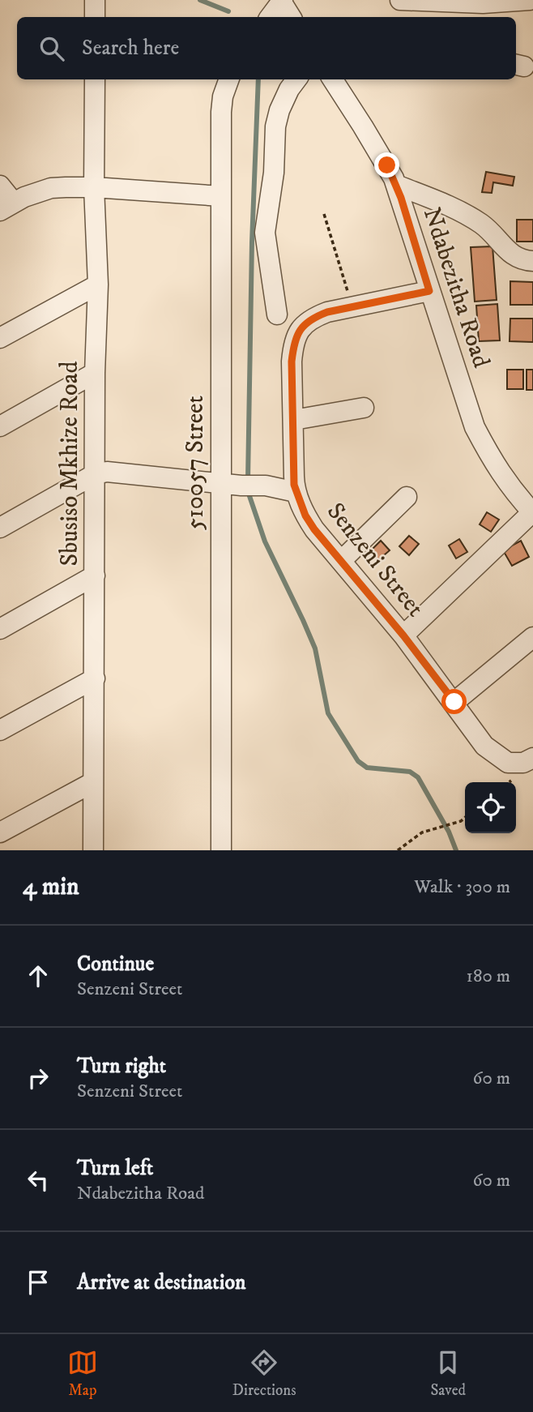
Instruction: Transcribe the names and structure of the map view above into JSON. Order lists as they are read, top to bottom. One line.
{"streets":{"street":["Ndabezitha Road","510057 Street","Sbusiso Mkhize Road","Senzeni Street"]},"crossings":[["Ndabezitha Road","Senzeni Street"]],"page":{"search":"Search here","heading":["4 min","Walk · 300 m"],"list":[["Continue","Senzeni Street","180 m"],["Turn right","Senzeni Street","60 m"],["Turn left","Ndabezitha Road","60 m"],"Arrive at destination"],"nav":["Map","Directions","Saved"]}}
